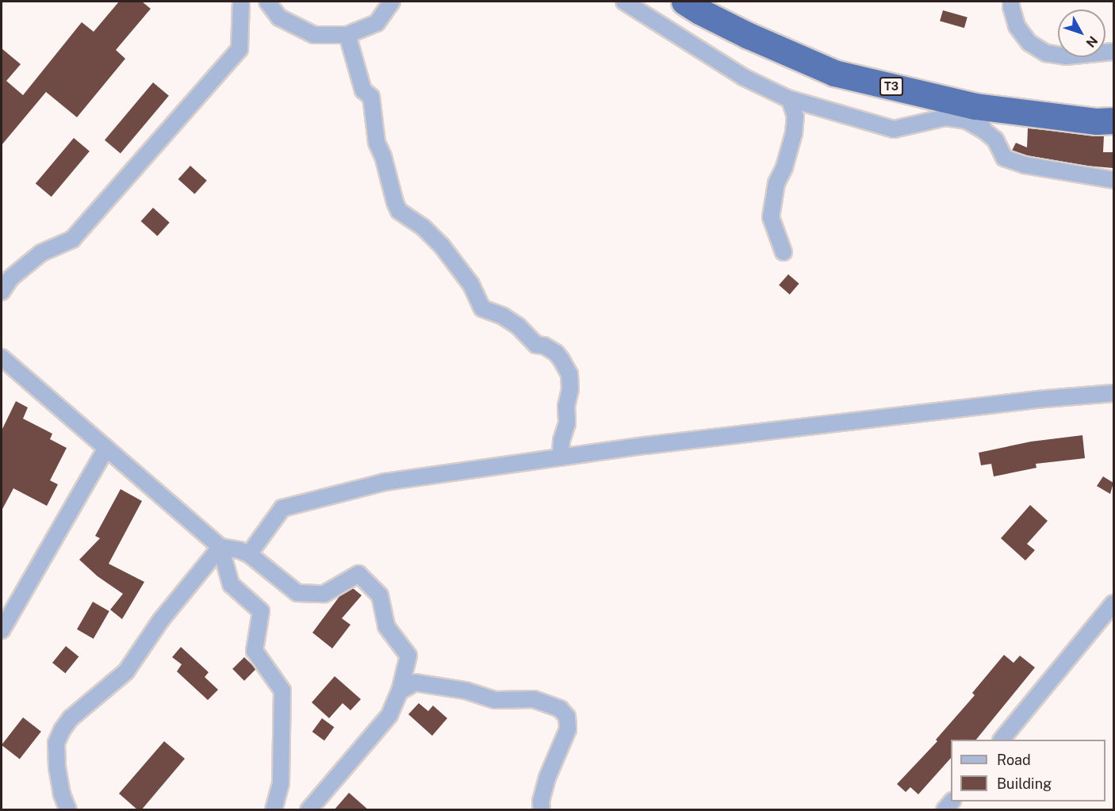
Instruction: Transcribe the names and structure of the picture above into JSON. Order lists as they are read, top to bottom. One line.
{"streets":{"highway":["T3"]},"legend":["Road","Building"],"north":"bottom right"}
